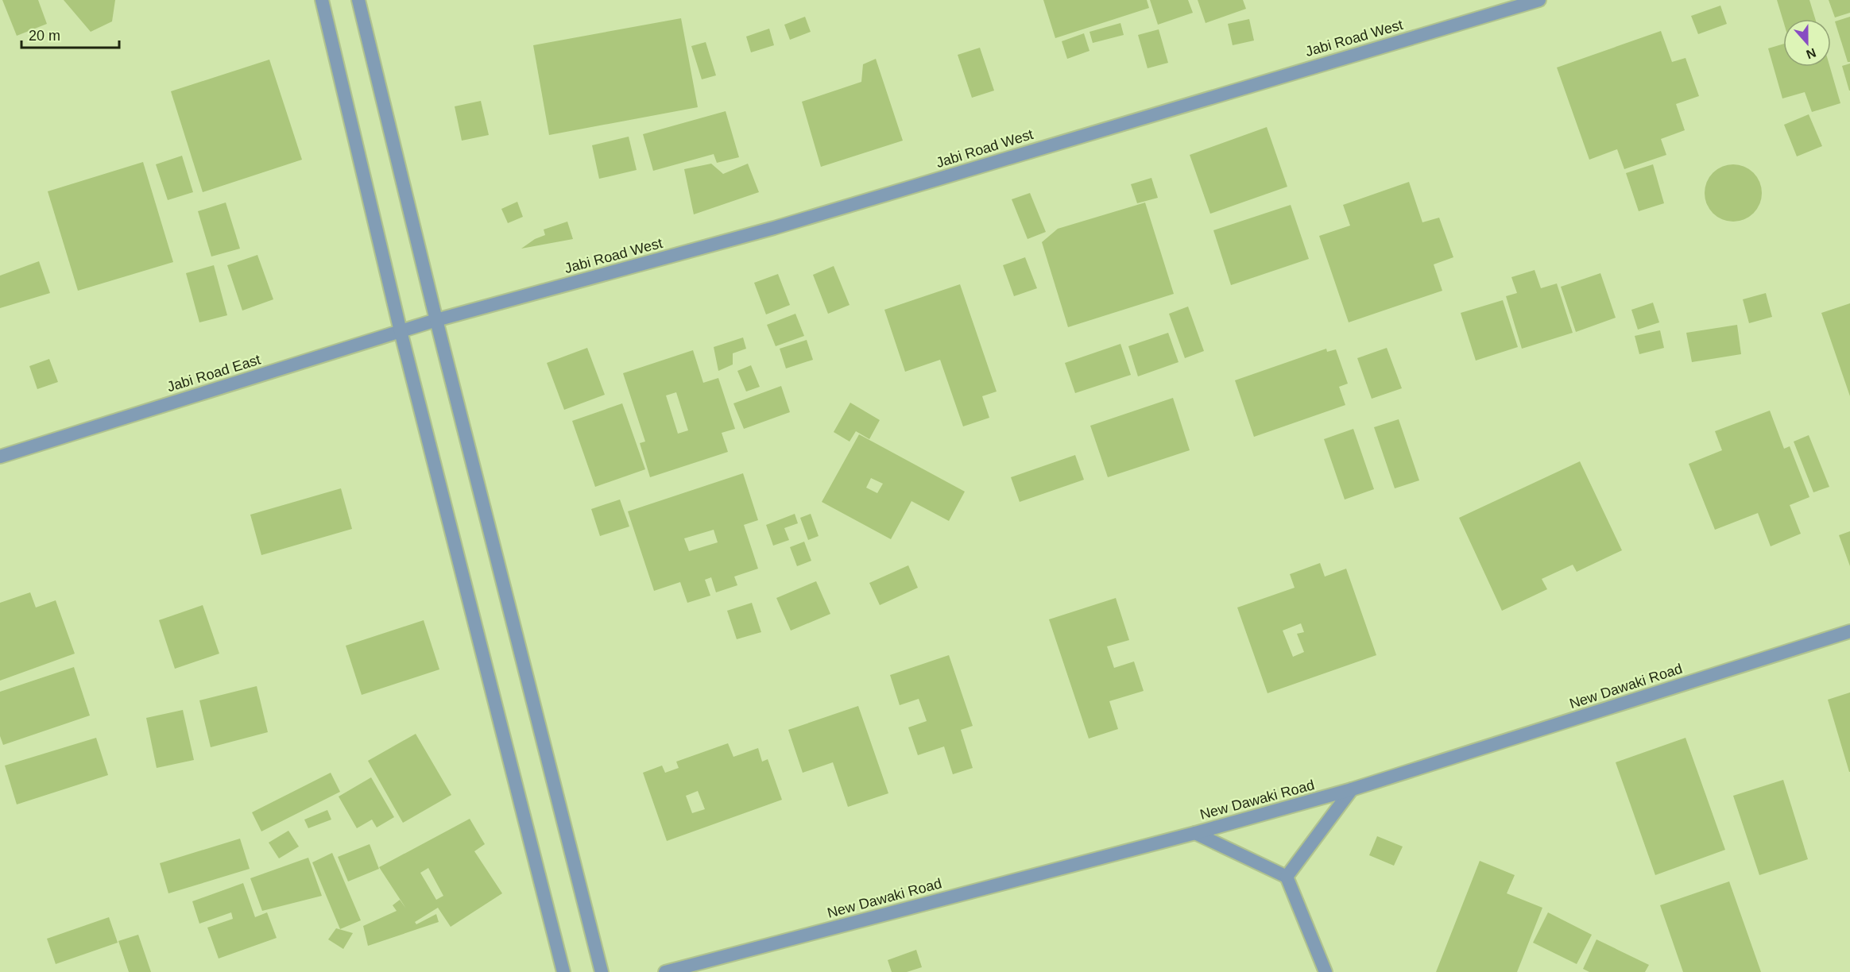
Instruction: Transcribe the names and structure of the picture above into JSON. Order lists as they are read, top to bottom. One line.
{"streets":{"street":["Jabi Road West","Jabi Road East","New Dawaki Road"]},"crossings":[["Jabi Road West","Jabi Road East"]],"scale_bar":"20 m","north":"bottom"}
